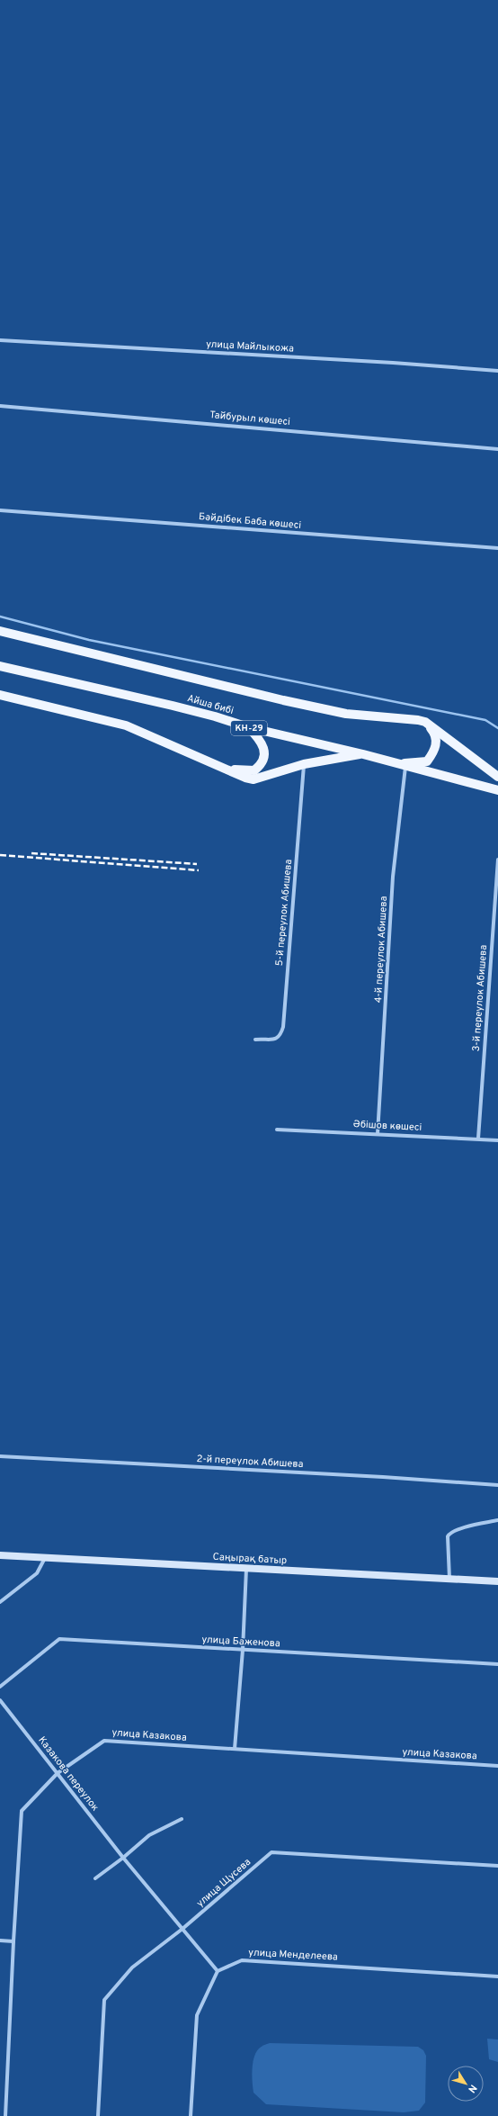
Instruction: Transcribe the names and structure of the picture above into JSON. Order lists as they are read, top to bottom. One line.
{"streets":{"main road":["Айша бибі","КН-29"],"street":["улица Майлыкожа","Тайбурыл көшесі","Бәйдібек Баба көшесі","5-й переулок Абишева","4-й переулок Абишева","3-й переулок Абишева","Әбішов көшесі","2-й переулок Абишева","Саңырақ батыр","улица Баженова","улица Казакова","Казакова переулок","улица Щусева","улица Менделеева"]},"crossings":[["Айша бибі","4-й переулок Абишева"],["4-й переулок Абишева","Әбішов көшесі"],["3-й переулок Абишева","Әбішов көшесі"],["улица Казакова","Казакова переулок"],["Казакова переулок","улица Щусева"],["Казакова переулок","улица Менделеева"]],"north":"bottom right"}
